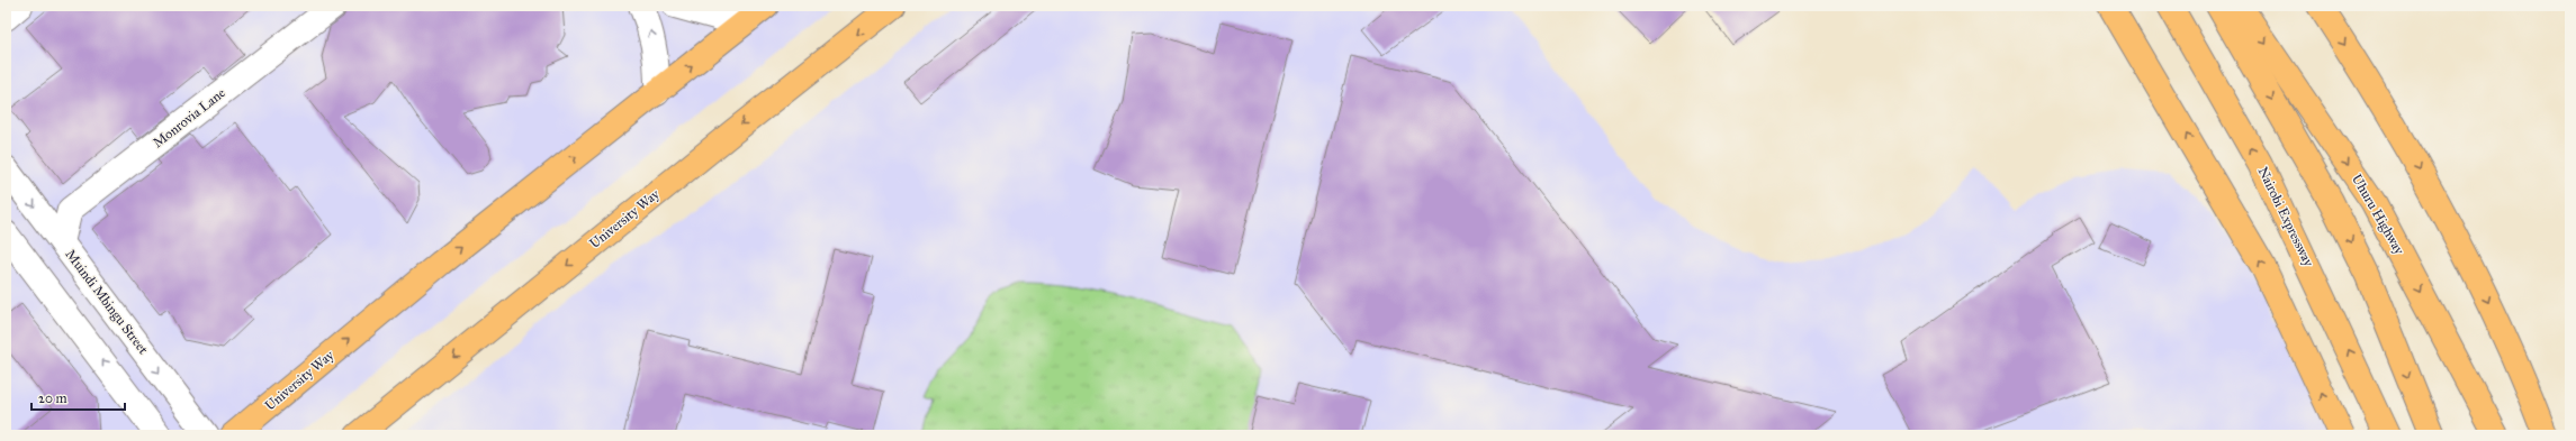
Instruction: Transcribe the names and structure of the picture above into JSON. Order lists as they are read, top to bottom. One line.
{"streets":{"highway":["Uhuru Highway","Nairobi Expressway","University Way"],"street":["Monrovia Lane","Muindi Mbingu Street"]},"crossings":[["Monrovia Lane","Muindi Mbingu Street"]],"scale_bar":"20 m"}
